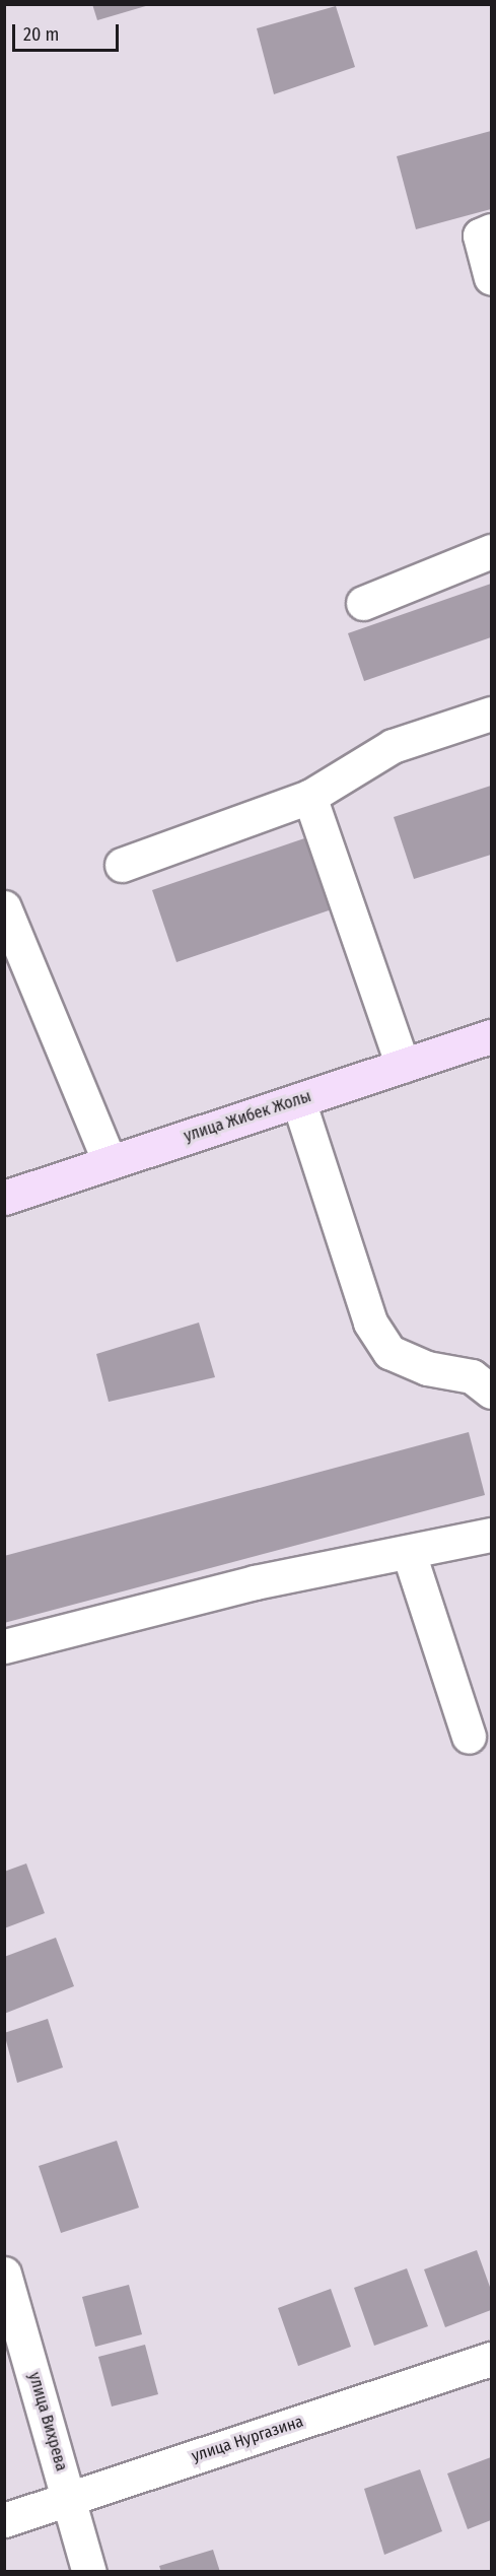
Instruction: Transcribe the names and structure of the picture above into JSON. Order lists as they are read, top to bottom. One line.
{"streets":{"main road":["улица Жибек Жолы"],"street":["улица Вихрева","улица Нургазина"]},"crossings":[["улица Вихрева","улица Нургазина"]],"scale_bar":"20 m"}
